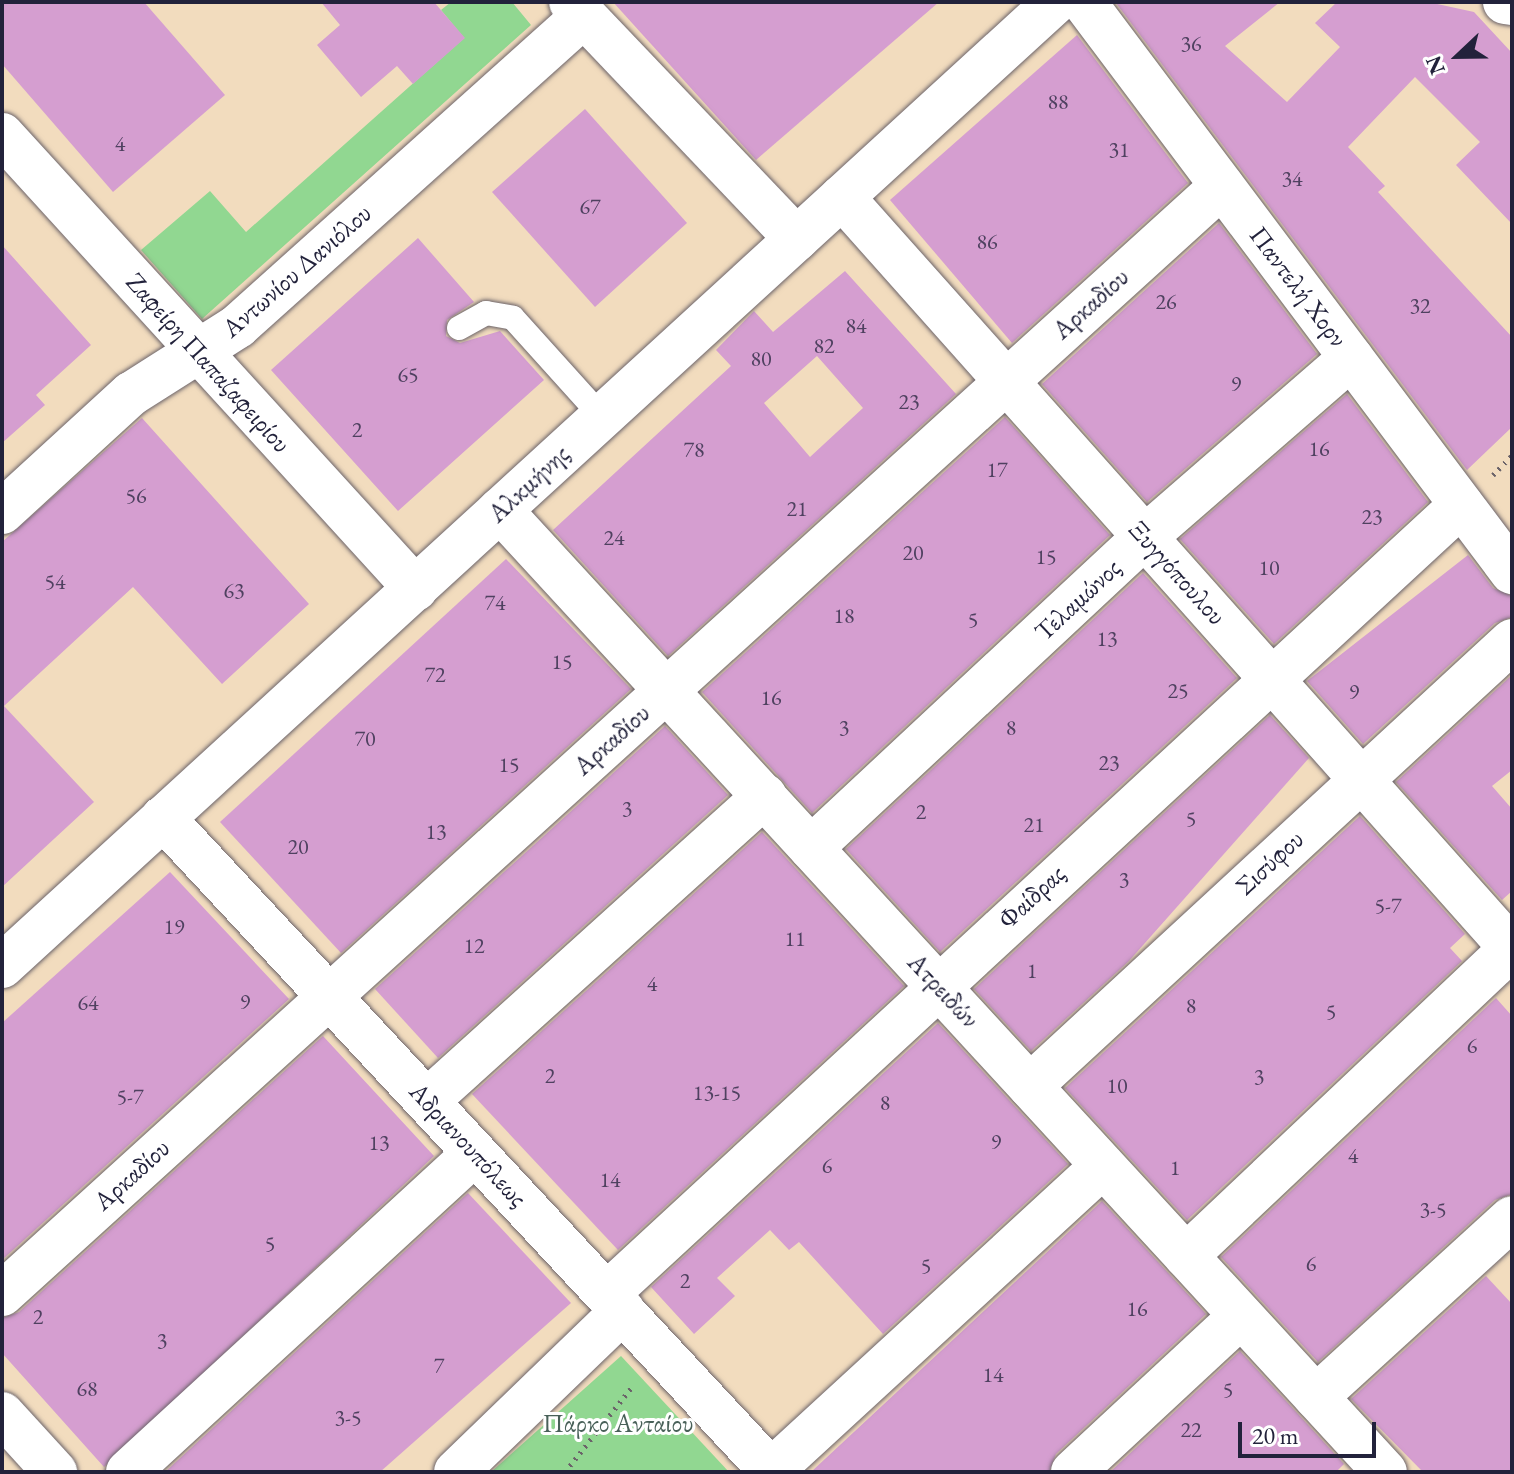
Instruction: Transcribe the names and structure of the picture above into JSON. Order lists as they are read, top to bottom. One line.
{"streets":{"street":["Αντωνίου Δανιόλου","Παντελή Χορν","Αρκαδίου","Ζαφείρη Παπαζαφειρίου","Αλκμήνης","Ξυγγόπουλου","Τελαμώνος","Σισύφου","Φαίδρας","Ατρειδών","Αδριανουπόλεως"]},"crossings":[["Αντωνίου Δανιόλου","Ζαφείρη Παπαζαφειρίου"],["Παντελή Χορν","Αρκαδίου"],["Παντελή Χορν","Τελαμώνος"],["Παντελή Χορν","Φαίδρας"],["Αρκαδίου","Ξυγγόπουλου"],["Αρκαδίου","Ατρειδών"],["Αρκαδίου","Αδριανουπόλεως"],["Ζαφείρη Παπαζαφειρίου","Αλκμήνης"],["Αλκμήνης","Ξυγγόπουλου"],["Αλκμήνης","Ατρειδών"],["Αλκμήνης","Αδριανουπόλεως"],["Ξυγγόπουλου","Τελαμώνος"],["Ξυγγόπουλου","Σισύφου"],["Ξυγγόπουλου","Φαίδρας"],["Τελαμώνος","Ατρειδών"],["Σισύφου","Ατρειδών"],["Φαίδρας","Ατρειδών"],["Φαίδρας","Αδριανουπόλεως"]],"parks":["Πάρκο Ανταίου"],"house_numbers":["36","88","4","31","34","67","86","26","32","84","82","80","65","9","23","2","16","78","17","56","21","23","24","20","15","10","54","63","74","18","5","13","15","72","25","9","16","3","8","70","23","15","3","2","5","21","13","20","3","5-7","19","11","12","1","4","9","64","8","5","6","2","3","10","13-15","5-7","8","9","13","4","6","1","14","3-5","5","6","5","2","16","2","3","7","14","68","5","3-5","22"],"scale_bar":"20 m","north":"left"}
